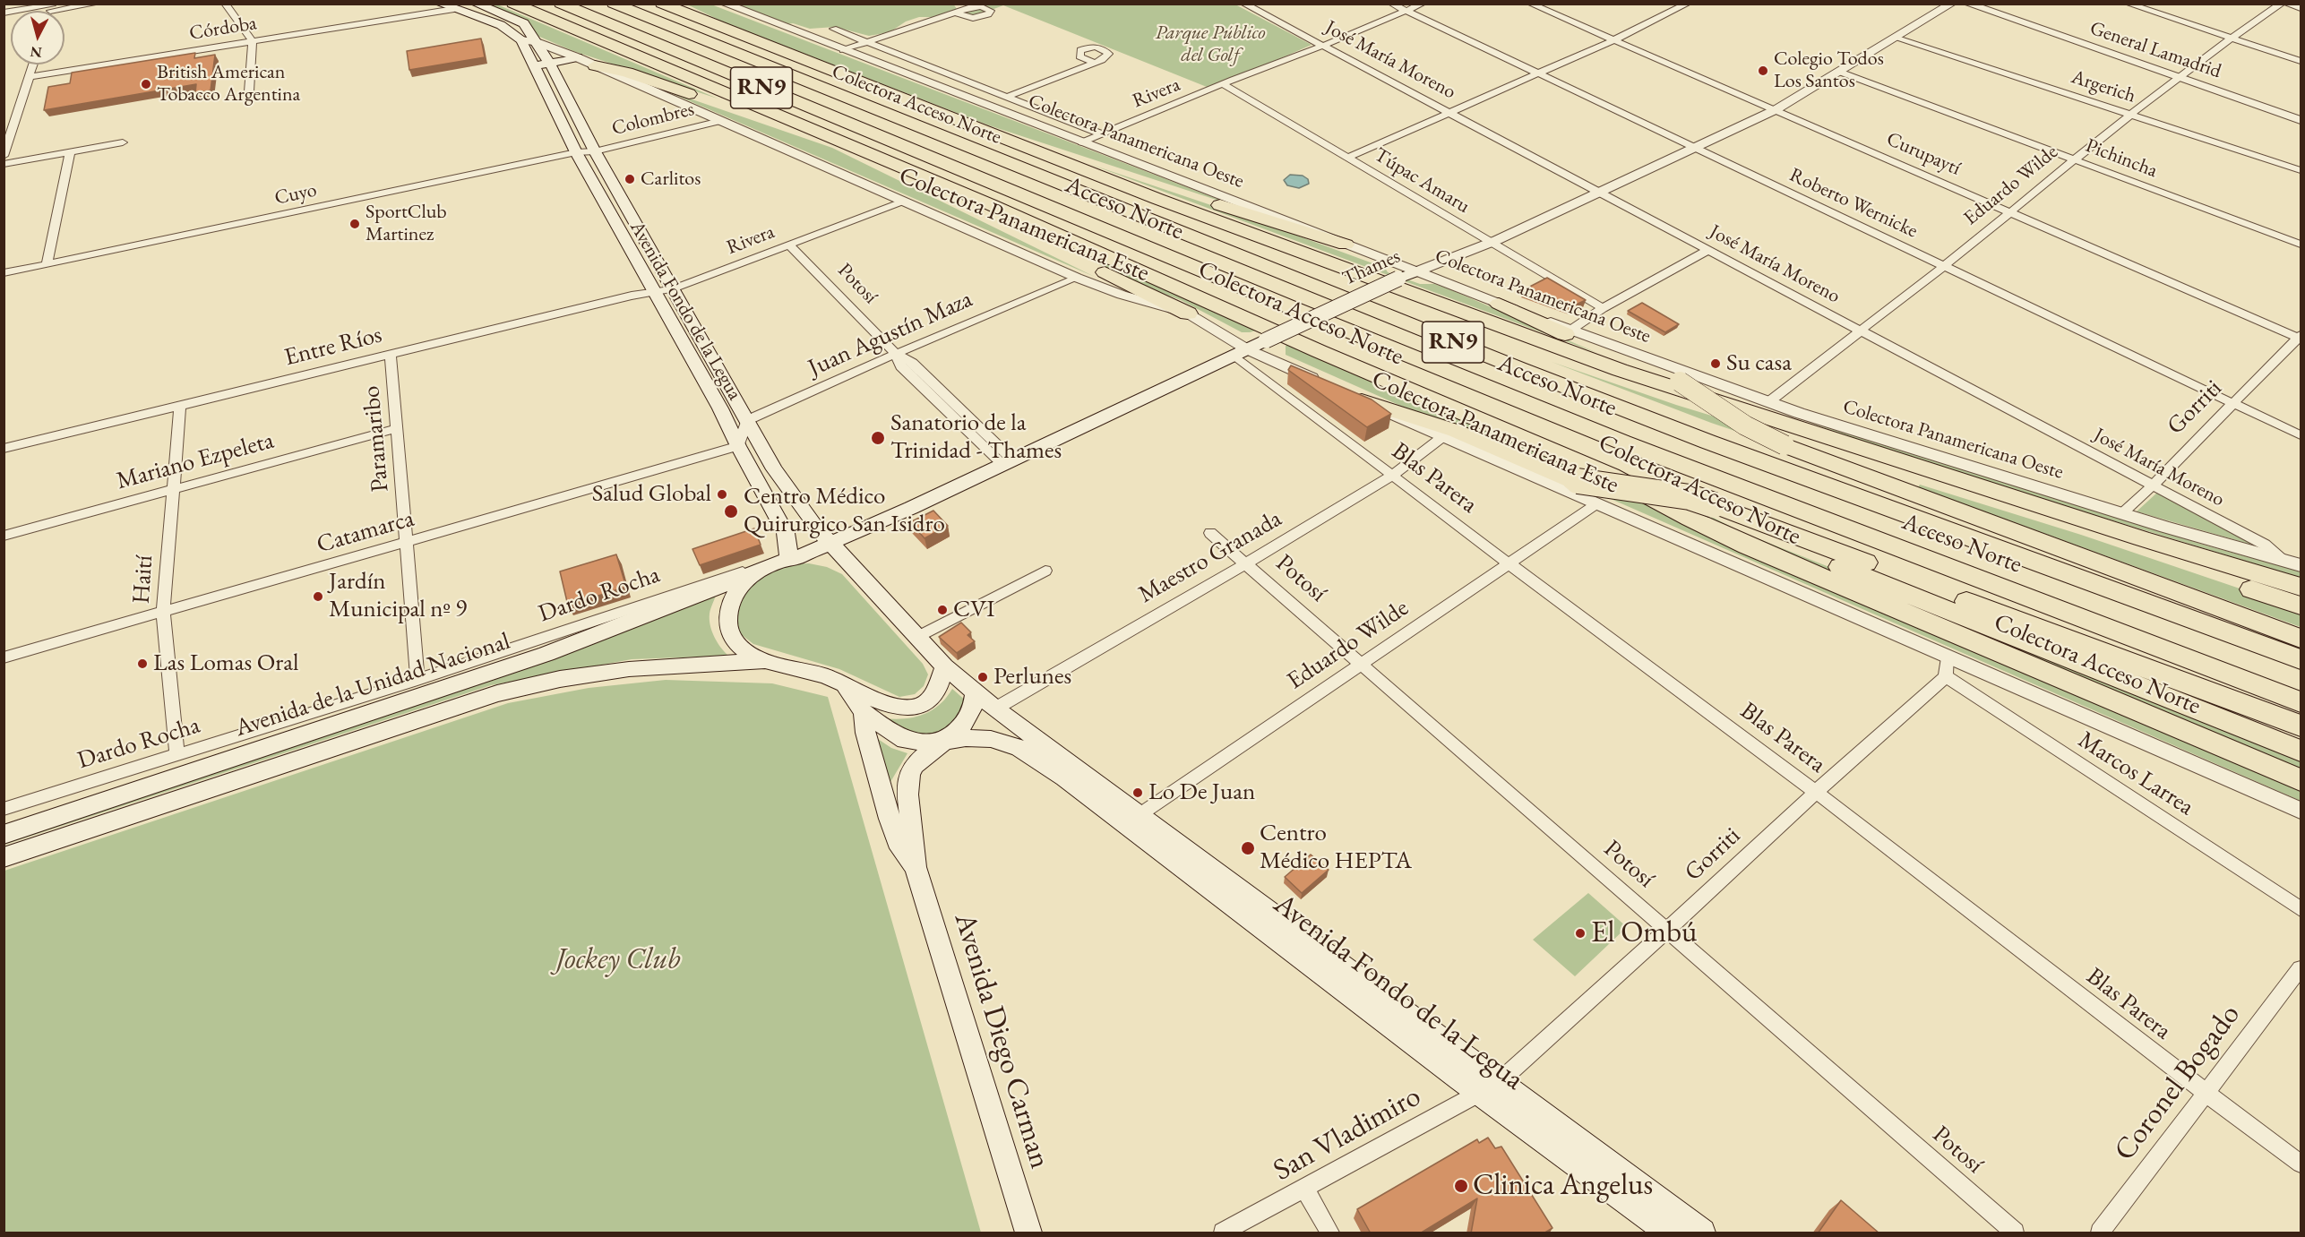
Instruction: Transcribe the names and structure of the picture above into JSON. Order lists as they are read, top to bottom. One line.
{"streets":{"highway":["RN9","Colectora Acceso Norte","Acceso Norte"],"main road":["Thames","Avenida Fondo de la Legua","Avenida de la Unidad Nacional","Avenida Diego Carman"],"street":["Córdoba","General Lamadrid","José María Moreno","Argerich","Rivera","Colombres","Colectora Panamericana Oeste","Curupaytí","Pichincha","Túpac Amaru","Eduardo Wilde","Cuyo","Roberto Wernicke","Colectora Panamericana Este","Potosí","Juan Agustín Maza","Entre Ríos","Gorriti","Paramaribo","Mariano Ezpeleta","Blas Parera","Catamarca","Maestro Granada","Haití","Dardo Rocha","Marcos Larrea","Coronel Bogado","San Vladimiro"]},"crossings":[["General Lamadrid","Eduardo Wilde"],["José María Moreno","Rivera"],["José María Moreno","Colectora Panamericana Oeste"],["José María Moreno","Eduardo Wilde"],["José María Moreno","Thames"],["José María Moreno","Gorriti"],["Argerich","Eduardo Wilde"],["Argerich","Thames"],["Rivera","Colectora Panamericana Oeste"],["Rivera","Túpac Amaru"],["Rivera","Roberto Wernicke"],["Rivera","Colectora Panamericana Este"],["Rivera","Potosí"],["Rivera","Avenida Fondo de la Legua"],["Rivera","Entre Ríos"],["Colombres","Cuyo"],["Colombres","Colectora Panamericana Este"],["Colombres","Avenida Fondo de la Legua"],["Colectora Panamericana Oeste","Eduardo Wilde"],["Colectora Panamericana Oeste","Thames"],["Colectora Panamericana Oeste","Gorriti"],["Curupaytí","Eduardo Wilde"],["Curupaytí","Thames"],["Curupaytí","Gorriti"],["Pichincha","Eduardo Wilde"],["Pichincha","Thames"],["Túpac Amaru","Thames"],["Eduardo Wilde","Roberto Wernicke"],["Eduardo Wilde","Colectora Panamericana Este"],["Eduardo Wilde","Potosí"],["Eduardo Wilde","Avenida Fondo de la Legua"],["Eduardo Wilde","Blas Parera"],["Cuyo","Avenida Fondo de la Legua"],["Roberto Wernicke","Thames"],["Roberto Wernicke","Gorriti"],["Colectora Panamericana Este","Thames"],["Colectora Panamericana Este","Avenida Fondo de la Legua"],["Colectora Panamericana Este","Juan Agustín Maza"],["Colectora Panamericana Este","Blas Parera"],["Colectora Panamericana Este","Maestro Granada"],["Thames","Potosí"],["Thames","Avenida Fondo de la Legua"],["Thames","Blas Parera"],["Thames","Dardo Rocha"],["Thames","Avenida de la Unidad Nacional"],["Potosí","Juan Agustín Maza"],["Potosí","Gorriti"],["Potosí","Maestro Granada"],["Avenida Fondo de la Legua","Juan Agustín Maza"],["Avenida Fondo de la Legua","Entre Ríos"],["Avenida Fondo de la Legua","Gorriti"],["Avenida Fondo de la Legua","Catamarca"],["Avenida Fondo de la Legua","Maestro Granada"],["Avenida Fondo de la Legua","Dardo Rocha"],["Avenida Fondo de la Legua","Avenida de la Unidad Nacional"],["Avenida Fondo de la Legua","Avenida Diego Carman"],["Avenida Fondo de la Legua","San Vladimiro"],["Entre Ríos","Paramaribo"],["Entre Ríos","Haití"],["Gorriti","Blas Parera"],["Gorriti","Marcos Larrea"],["Gorriti","San Vladimiro"],["Paramaribo","Mariano Ezpeleta"],["Paramaribo","Catamarca"],["Paramaribo","Dardo Rocha"],["Mariano Ezpeleta","Haití"],["Blas Parera","Maestro Granada"],["Blas Parera","Coronel Bogado"],["Catamarca","Haití"],["Haití","Dardo Rocha"],["Dardo Rocha","Avenida de la Unidad Nacional"]],"parks":["Parque Público del Golf","Jockey Club"],"places":["Colegio Todos Los Santos","British American Tobacco Argentina","Carlitos","SportClub Martinez","Su casa","Sanatorio de la Trinidad - Thames","Salud Global","Centro Médico Quirurgico San Isidro","Jardín Municipal nº 9","CVI","Las Lomas Oral","Perlunes","Lo De Juan","Centro Médico HEPTA","El Ombú","Clinica Angelus"],"north":"bottom"}
